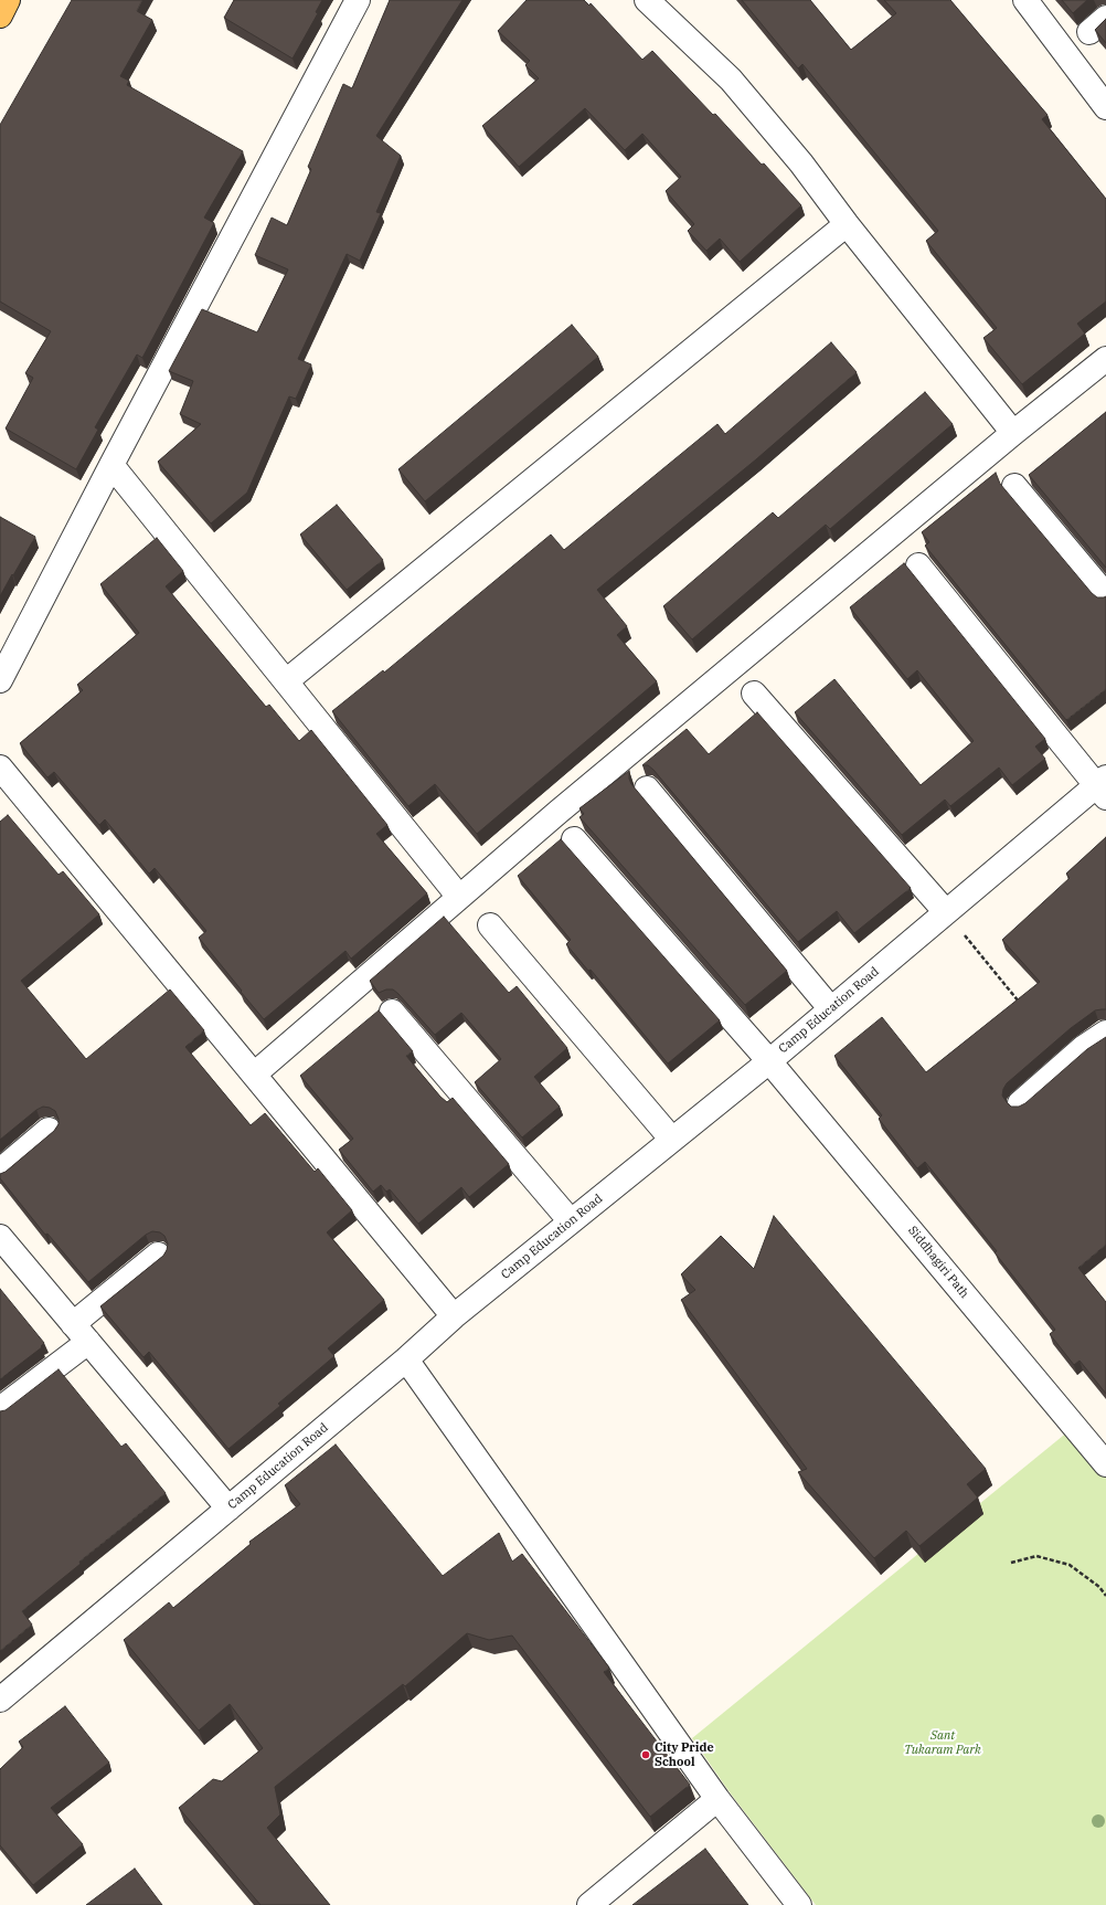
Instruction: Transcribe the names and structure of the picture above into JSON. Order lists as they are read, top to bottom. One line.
{"streets":{"street":["Camp Education Road","Siddhagiri Path"]},"crossings":[["Camp Education Road","Siddhagiri Path"]],"parks":["Sant Tukaram Park"],"places":["City Pride School"]}
